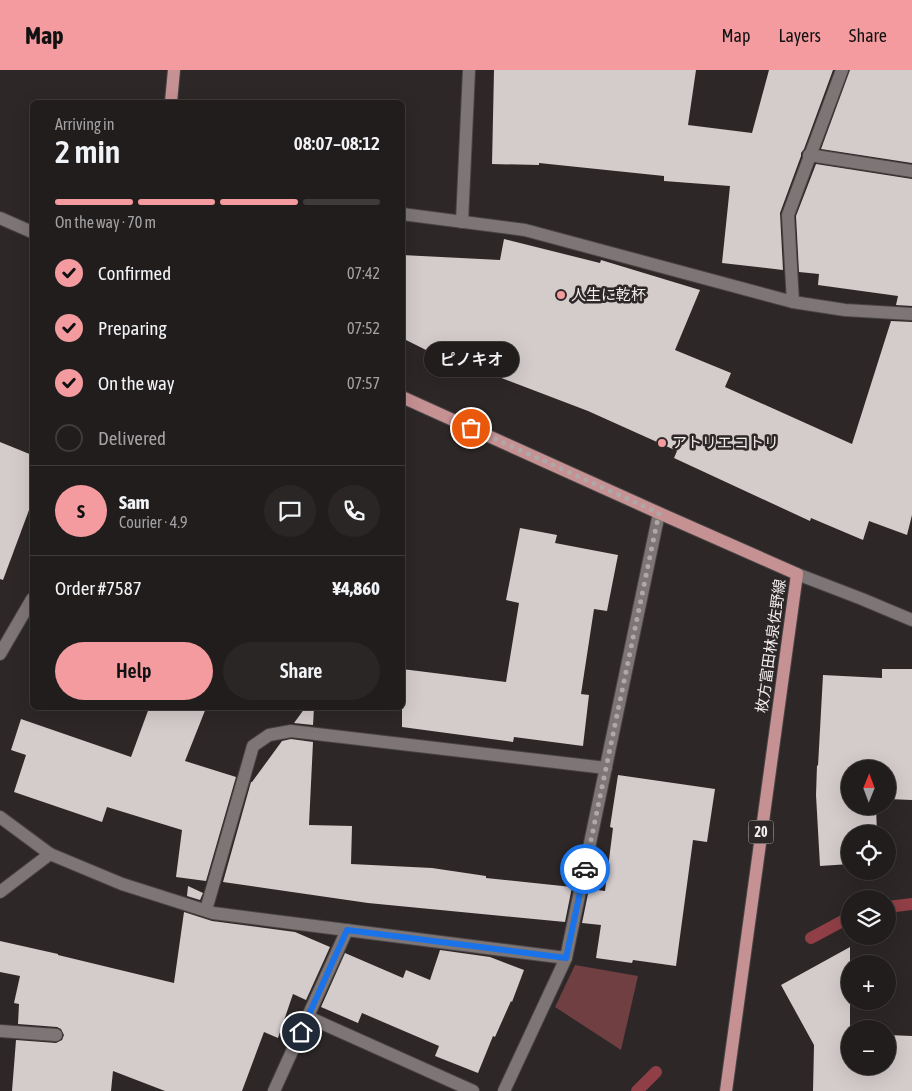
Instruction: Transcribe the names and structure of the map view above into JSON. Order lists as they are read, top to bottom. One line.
{"streets":{"main road":["枚方富田林泉佐野線","20"]},"places":["人生に乾杯","ピノキオ","アトリエ コトリ"],"north":"top","page":{"header":"Map","nav":["Map","Layers","Share"],"heading":["2 min","Arriving in","08:07–08:12"],"panel":["Sam","Courier · 4.9","Order #7587","¥4,860"],"bar":"On the way · 70 m","list":[["Confirmed","07:42"],["Preparing","07:52"],["On the way","07:57"],"Delivered"],"bubble":"ピノキオ","round":"S","buttons":["Help","Share"],"map_buttons":["+","−"]}}
